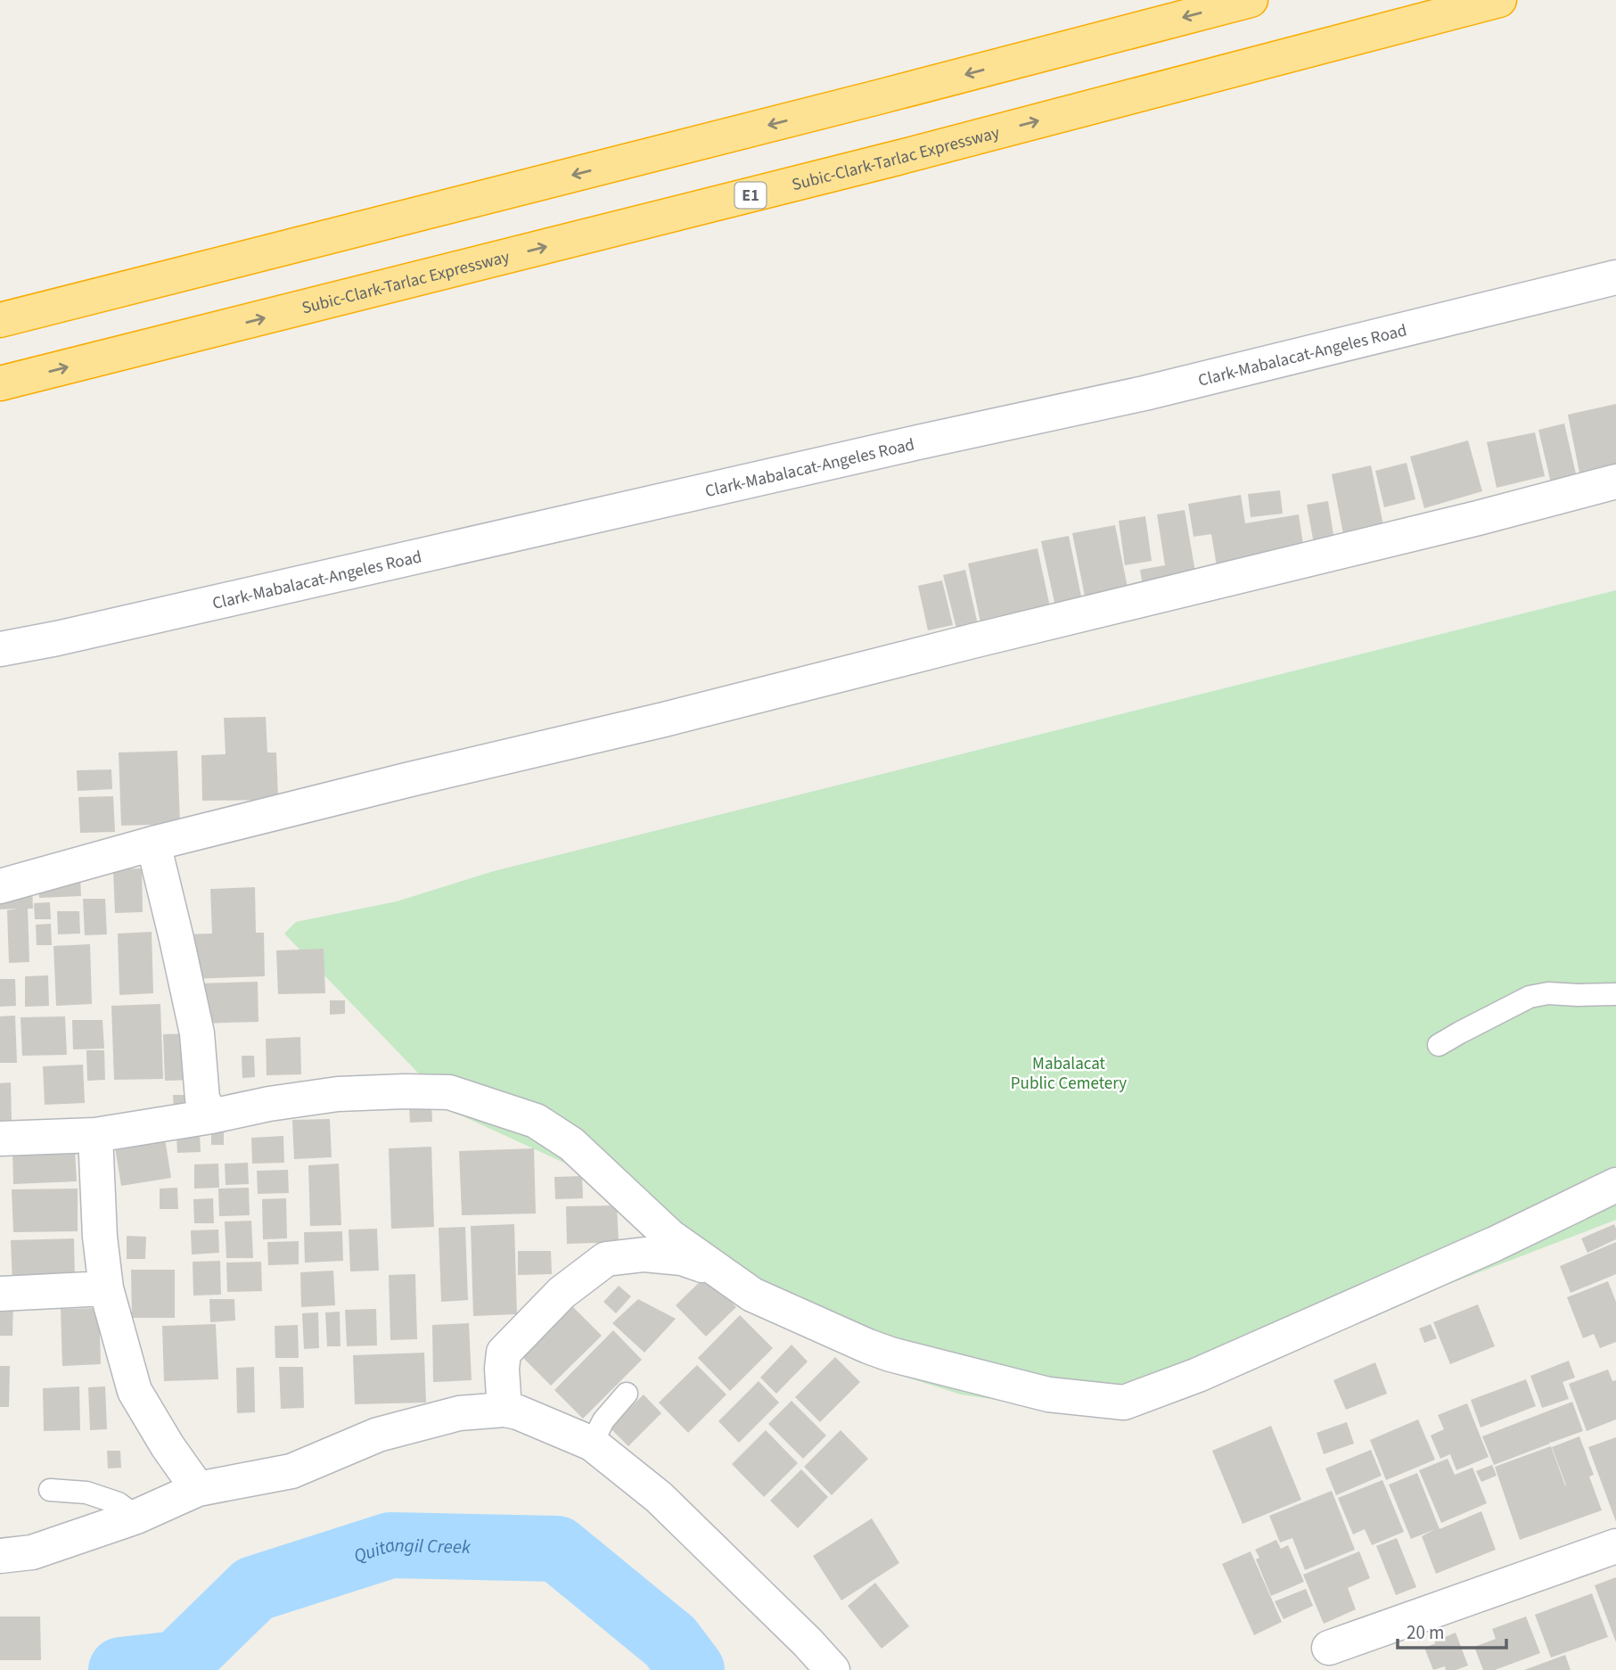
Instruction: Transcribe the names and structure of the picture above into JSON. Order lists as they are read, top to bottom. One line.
{"streets":{"highway":["Subic-Clark-Tarlac Expressway","E1"],"street":["Clark-Mabalacat-Angeles Road"]},"water":["Quitangil Creek"],"parks":["Mabalacat Public Cemetery"],"scale_bar":"20 m"}
